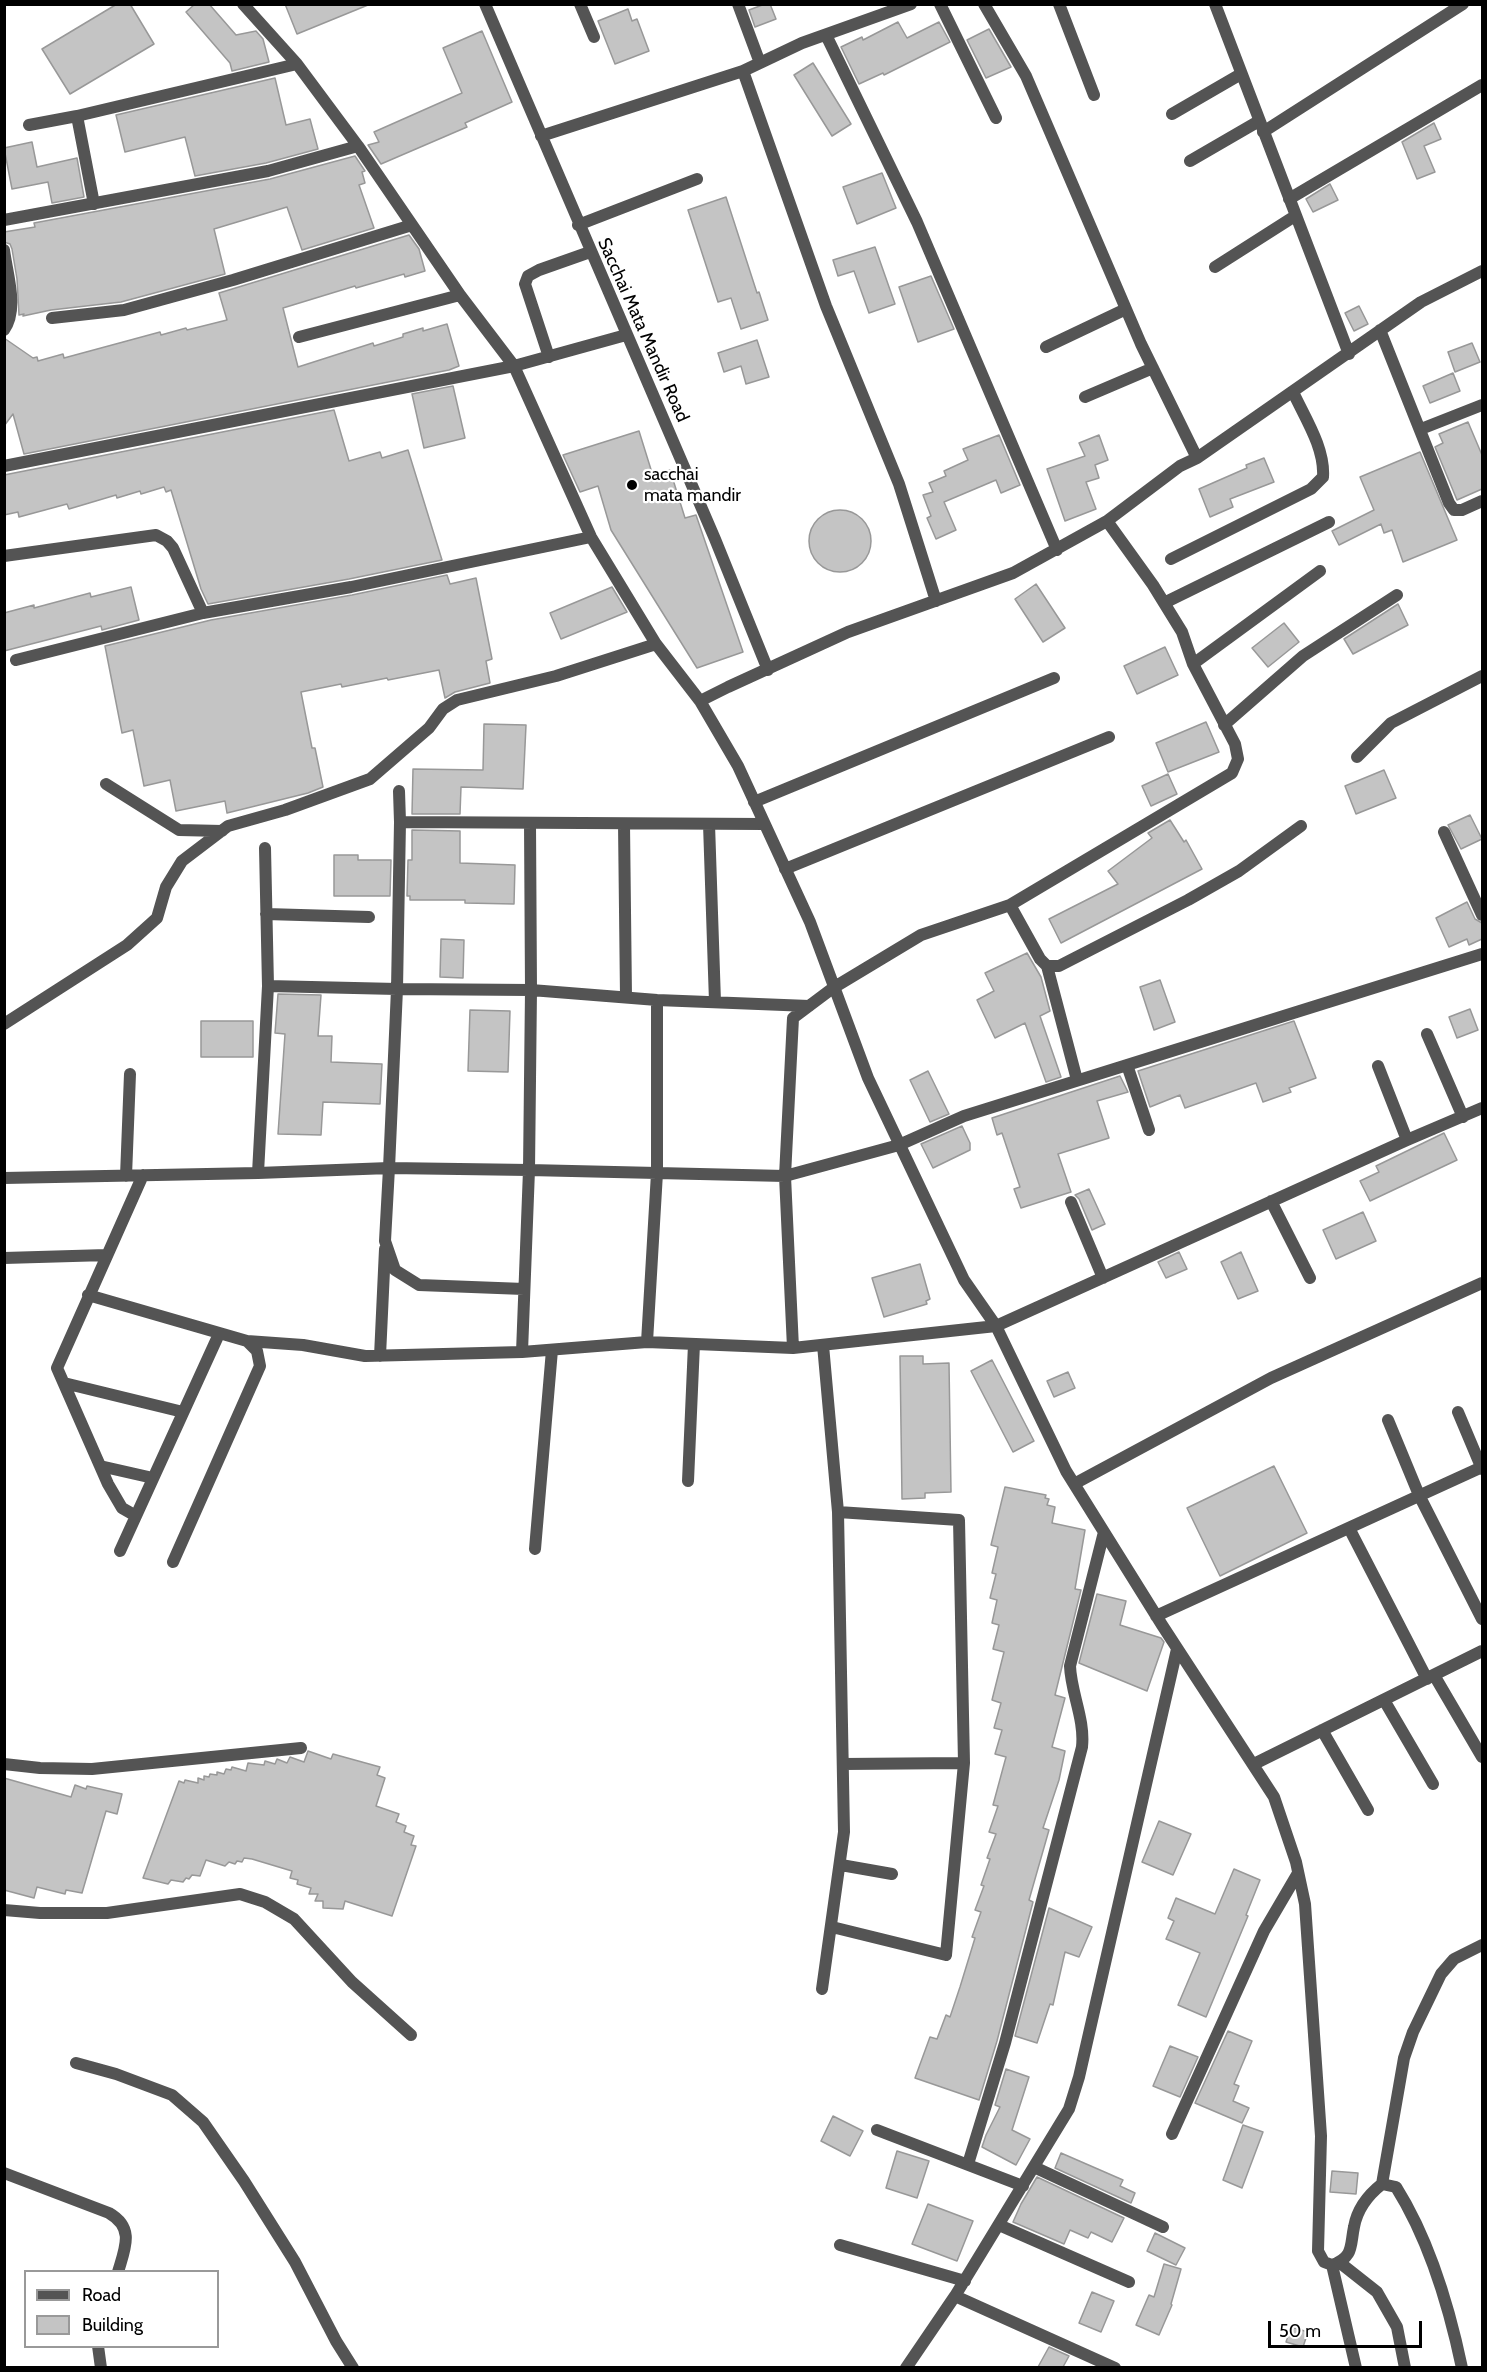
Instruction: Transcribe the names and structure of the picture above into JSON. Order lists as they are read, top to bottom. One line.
{"streets":{"street":["Sacchai Mata Mandir Road"]},"places":["sacchai mata mandir"],"legend":["Road","Building"],"scale_bar":"50 m"}
